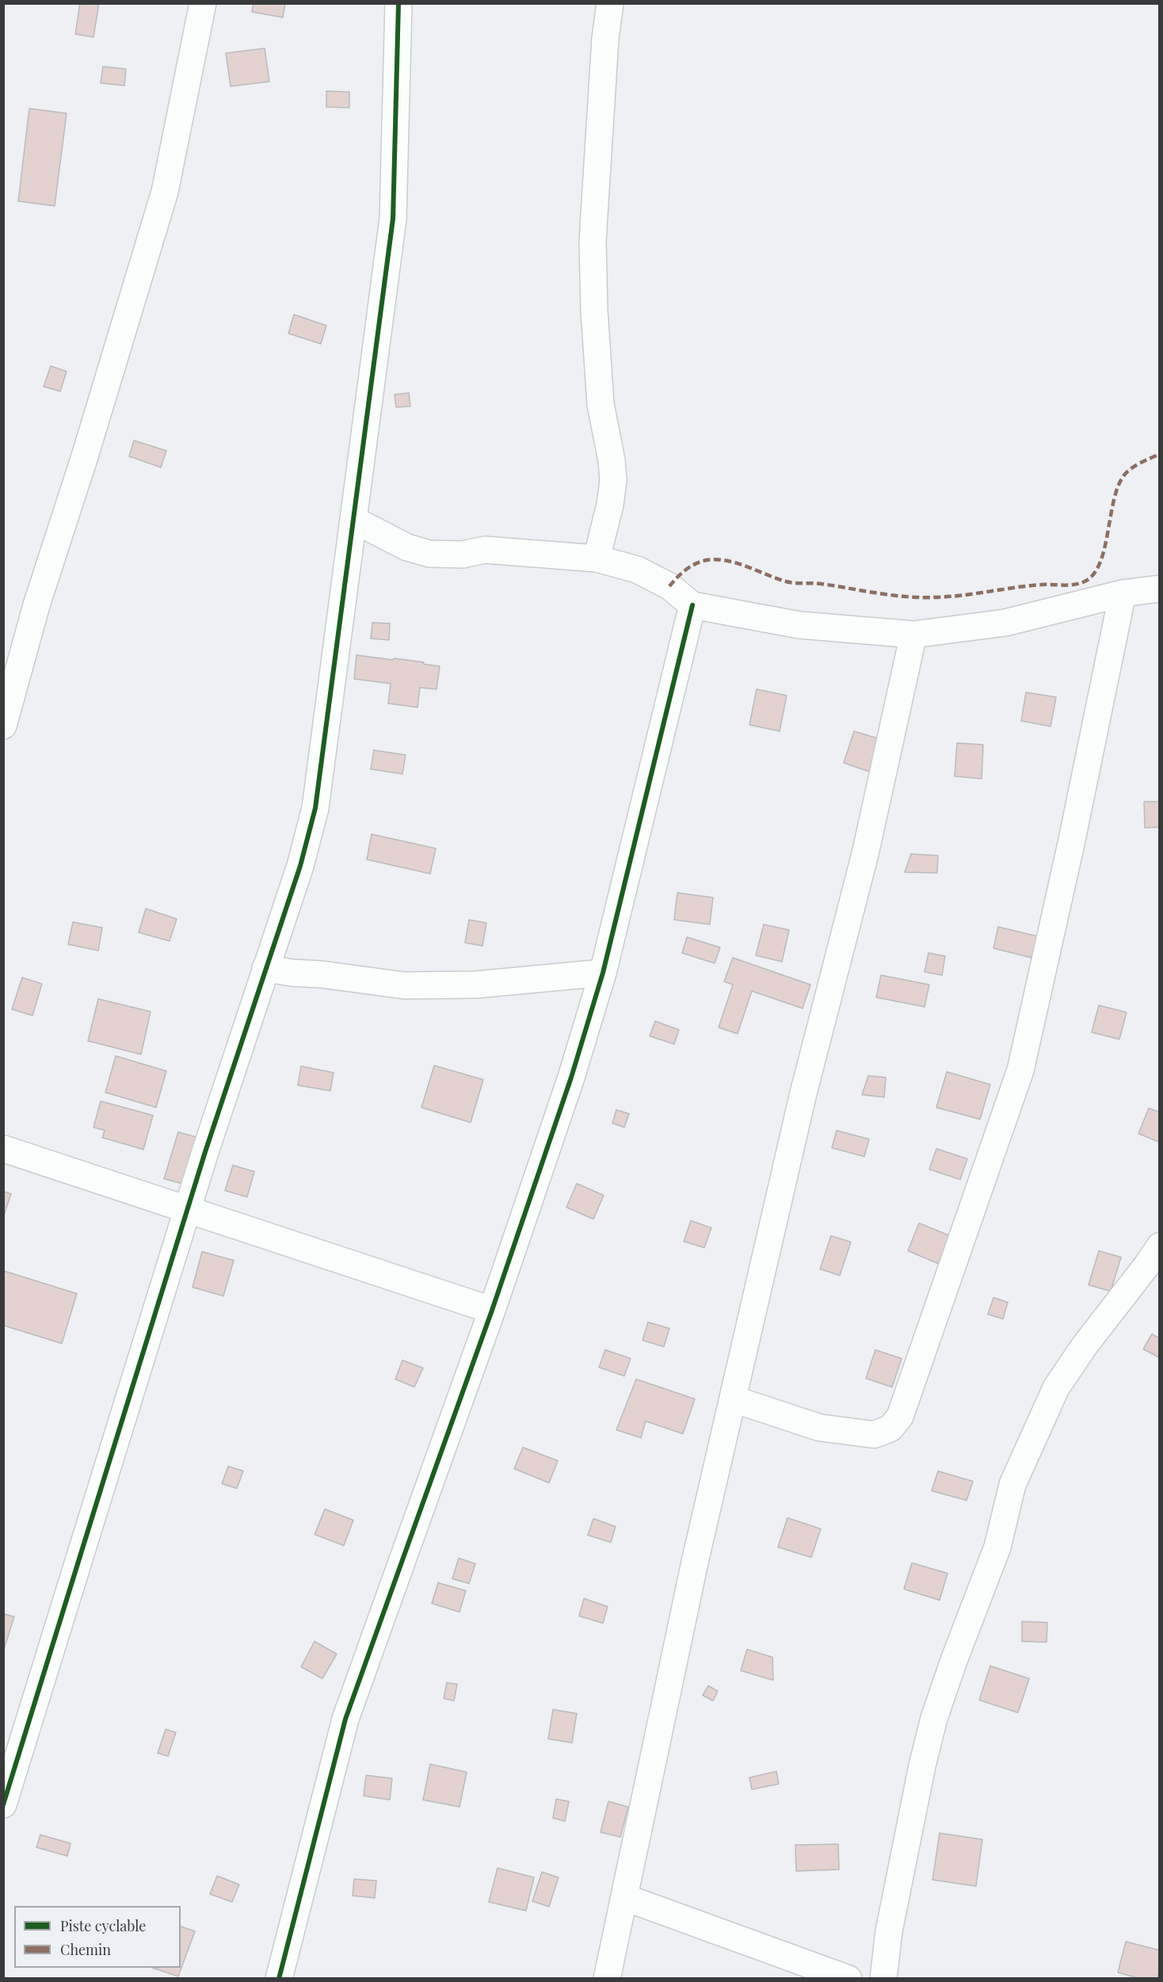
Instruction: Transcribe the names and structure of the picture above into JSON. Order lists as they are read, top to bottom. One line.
{"legend":["Piste cyclable","Chemin"]}
